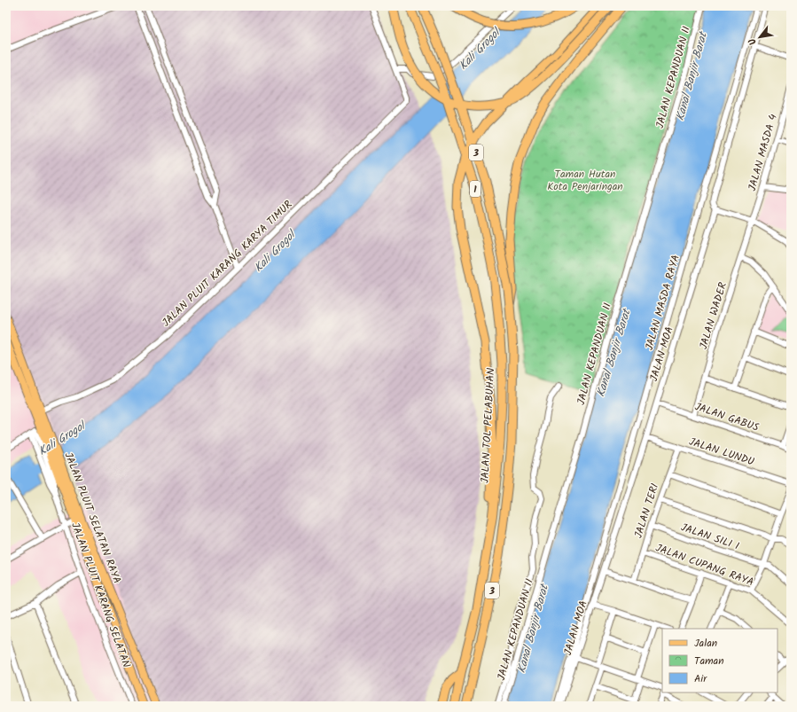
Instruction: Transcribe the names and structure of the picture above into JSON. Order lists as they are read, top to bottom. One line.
{"streets":{"highway":["3","1","JALAN TOL PELABUHAN"],"main road":["JALAN PLUIT SELATAN RAYA"],"street":["JALAN KEPANDUAN II","JALAN MASDA 4","JALAN PLUIT KARANG KARYA TIMUR","JALAN MASDA RAYA","JALAN WADER","JALAN MOA","JALAN GABUS","JALAN LUNDU","JALAN TERI","JALAN SILI I","JALAN CUPANG RAYA","JALAN PLUIT KARANG SELATAN"]},"crossings":[["3","JALAN TOL PELABUHAN"],["JALAN MASDA 4","JALAN WADER"],["JALAN PLUIT KARANG KARYA TIMUR","JALAN PLUIT SELATAN RAYA"],["JALAN WADER","JALAN GABUS"],["JALAN MOA","JALAN GABUS"],["JALAN MOA","JALAN LUNDU"],["JALAN LUNDU","JALAN TERI"],["JALAN TERI","JALAN SILI I"],["JALAN TERI","JALAN CUPANG RAYA"],["JALAN PLUIT SELATAN RAYA","JALAN PLUIT KARANG SELATAN"]],"water":["Kali Grogol","Kanal Banjir Barat"],"parks":["Taman Hutan Kota Penjaringan"],"legend":["Jalan","Taman","Air"],"north":"bottom left"}
